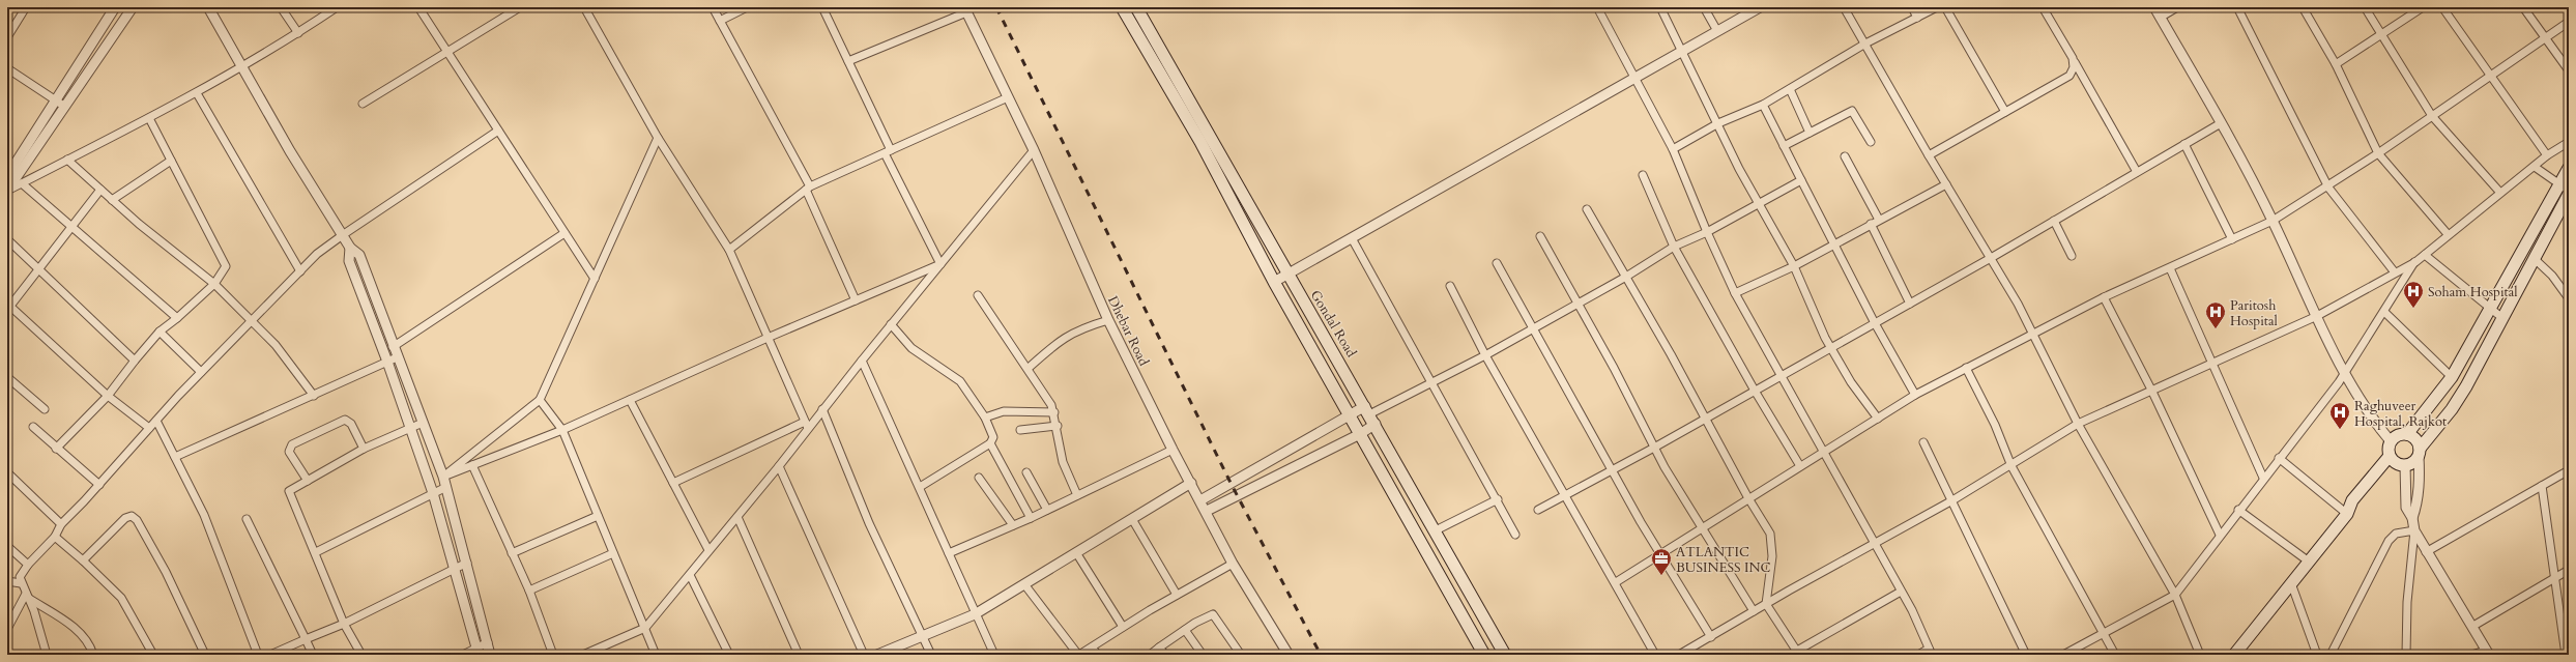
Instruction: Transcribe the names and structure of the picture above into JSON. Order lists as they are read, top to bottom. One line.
{"streets":{"main road":["Gondal Road"],"street":["Dhebar Road"]},"places":{"hospital":["Soham Hospital","Paritosh Hospital","Raghuveer Hospital, Rajkot"],"office":["ATLANTIC BUSINESS INC"]}}
